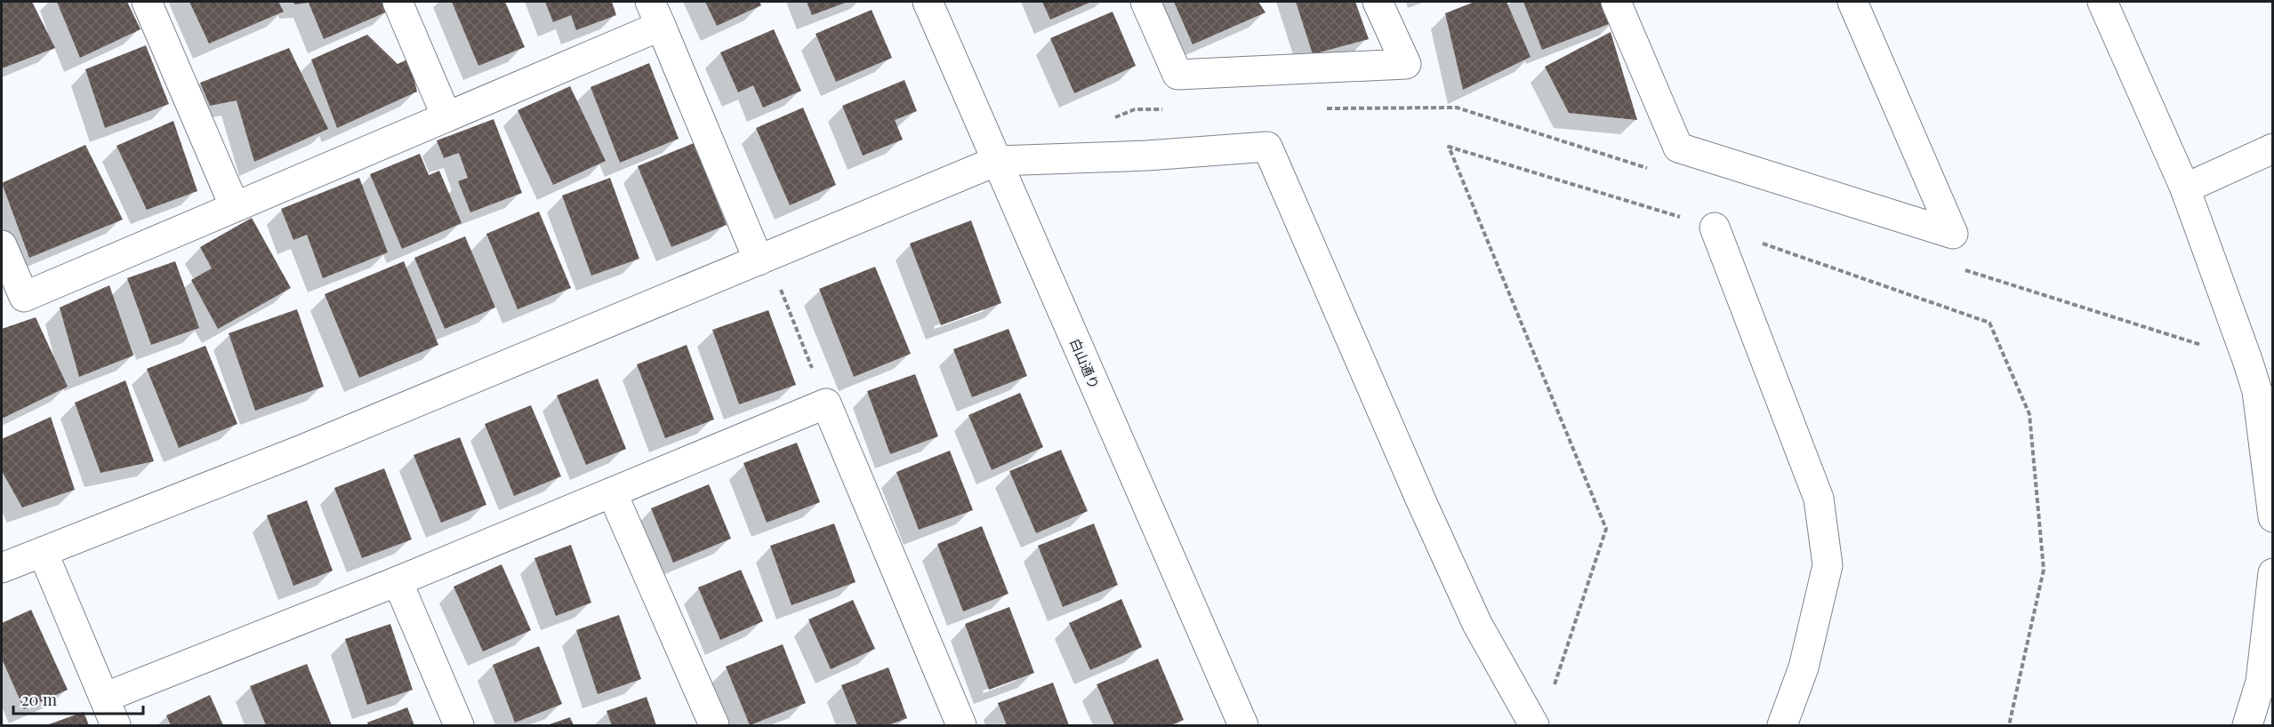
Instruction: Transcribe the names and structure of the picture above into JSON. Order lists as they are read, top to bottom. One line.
{"streets":{"street":["白山通り"]},"scale_bar":"20 m"}
